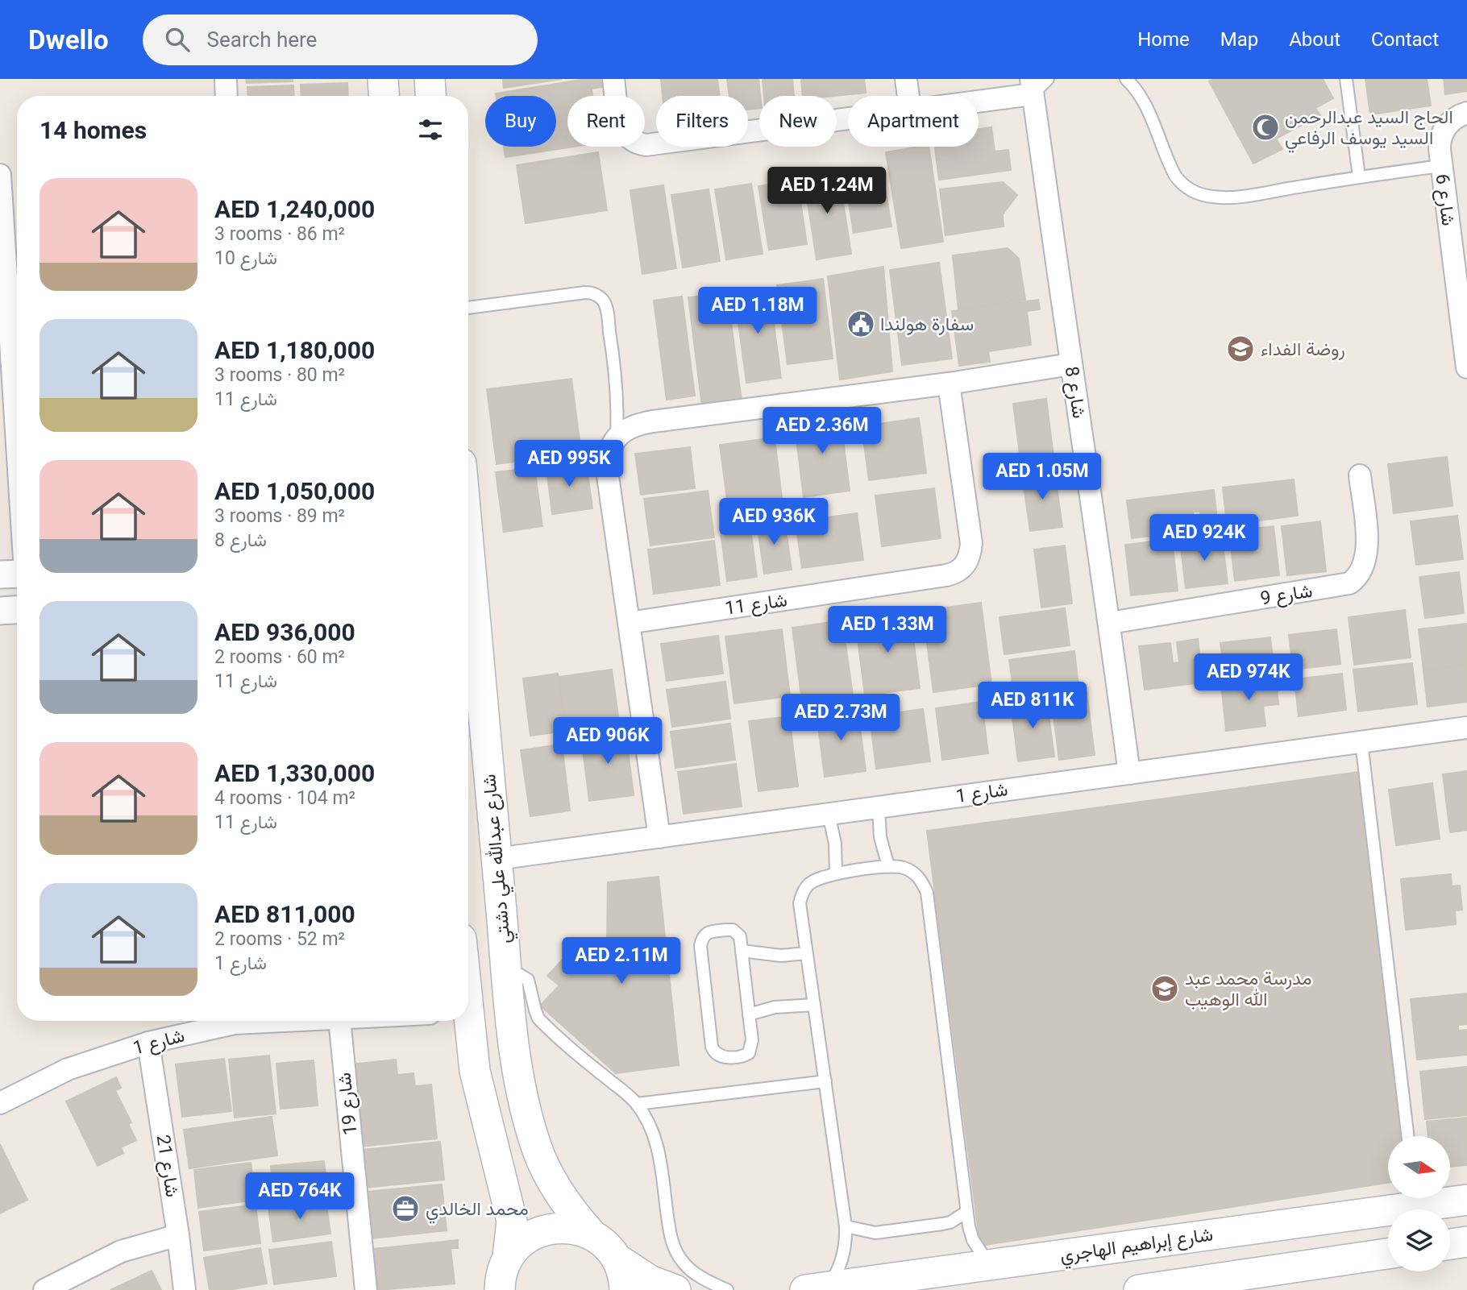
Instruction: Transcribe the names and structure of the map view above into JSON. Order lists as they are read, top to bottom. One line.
{"streets":{"main road":["شارع عبدالله علي دشتي","شارع إبراهيم الهاجري"],"street":["شارع 6","شارع 8","شارع 9","شارع 11","شارع 1","شارع 19","شارع 21"]},"crossings":[["شارع 8","شارع 9"],["شارع 8","شارع 1"],["شارع 1","شارع عبدالله علي دشتي"],["شارع 1","شارع 21"]],"places":{"mosque":["الحاج السيد عبدالرحمن السيد يوسف الرفاعي"],"public building":["سفارة هولندا"],"school or university":["روضة الفداء","مدرسة محمد عبد الله الوهيب"],"office":["محمد الخالدي"]},"north":"right","page":{"header":"Dwello","search":"Search here","nav":["Home","Map","About","Contact"],"chip":["Buy","Rent","Filters","New","Apartment"],"heading":"14 homes","list":[{"name":"AED 1,240,000","note":"3 rooms · 86 m² · شارع 10"},{"name":"AED 1,180,000","note":"3 rooms · 80 m² · شارع 11"},{"name":"AED 1,050,000","note":"3 rooms · 89 m² · شارع 8"},{"name":"AED 936,000","note":"2 rooms · 60 m² · شارع 11"},{"name":"AED 1,330,000","note":"4 rooms · 104 m² · شارع 11"},{"name":"AED 811,000","note":"2 rooms · 52 m² · شارع 1"}],"price":["AED 1.24M","AED 1.18M","AED 2.36M","AED 995K","AED 1.05M","AED 936K","AED 924K","AED 1.33M","AED 974K","AED 811K","AED 2.73M","AED 906K","AED 2.11M","AED 764K"]}}
